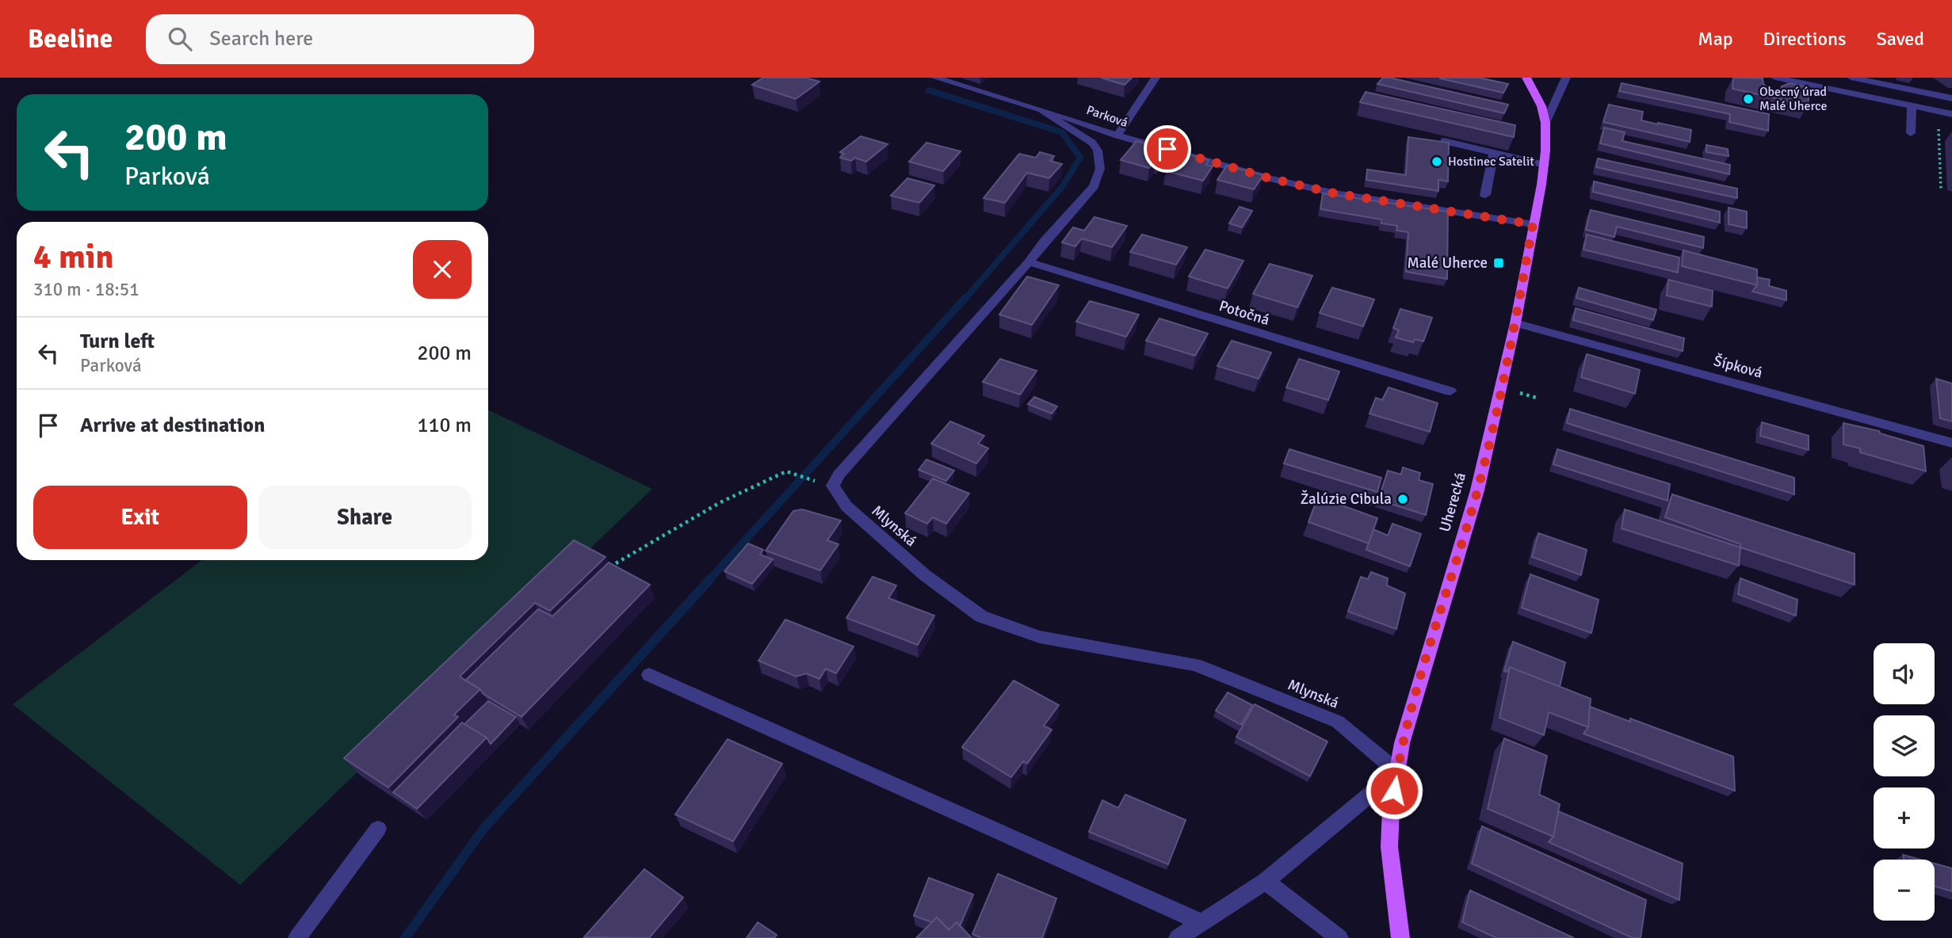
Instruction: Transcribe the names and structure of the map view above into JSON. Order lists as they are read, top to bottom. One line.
{"streets":{"main road":["Uherecká"],"street":["Parková","Potočná","Šípková","Mlynská"]},"crossings":[["Parková","Uherecká"],["Parková","Mlynská"],["Potočná","Mlynská"],["Šípková","Uherecká"],["Uherecká","Mlynská"]],"places":{"other":["Obecný úrad Malé Uherce","Hostinec Satelit","Žalúzie Cibula"],"transit":["Malé Uherce"]},"page":{"header":"Beeline","search":"Search here","nav":["Map","Directions","Saved"],"turn":["200 m","Parková"],"heading":["4 min","310 m · 18:51"],"list":[{"name":"Turn left","note":"Parková","value":"200 m"},{"name":"Arrive at destination","value":"110 m"}],"buttons":["Exit","Share"],"map_buttons":["+","−"]}}
